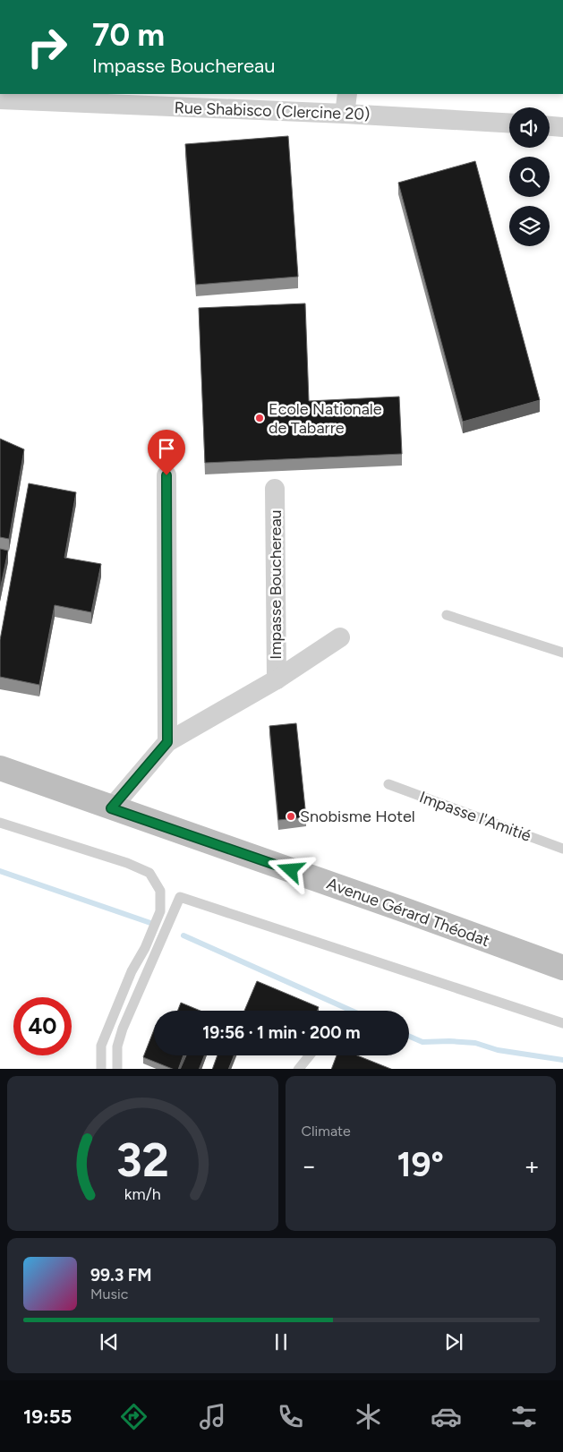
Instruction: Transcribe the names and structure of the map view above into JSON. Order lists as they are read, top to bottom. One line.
{"streets":{"street":["Rue Shabisco (Clercine 20)","Impasse Bouchereau","Avenue Gérard Théodat"],"lane":["Impasse l'Amitié"]},"crossings":[["Impasse Bouchereau","Avenue Gérard Théodat"]],"places":["Ecole Nationale de Tabarre","Snobisme Hotel"],"page":{"turn":["70 m","Impasse Bouchereau"],"limit":"40","trip":"19:56 · 1 min · 200 m","tile":"Climate","heat":["−","19°","+"],"song":["99.3 FM","Music"],"tabs":"19:55","gauge":["32","km/h"]}}
